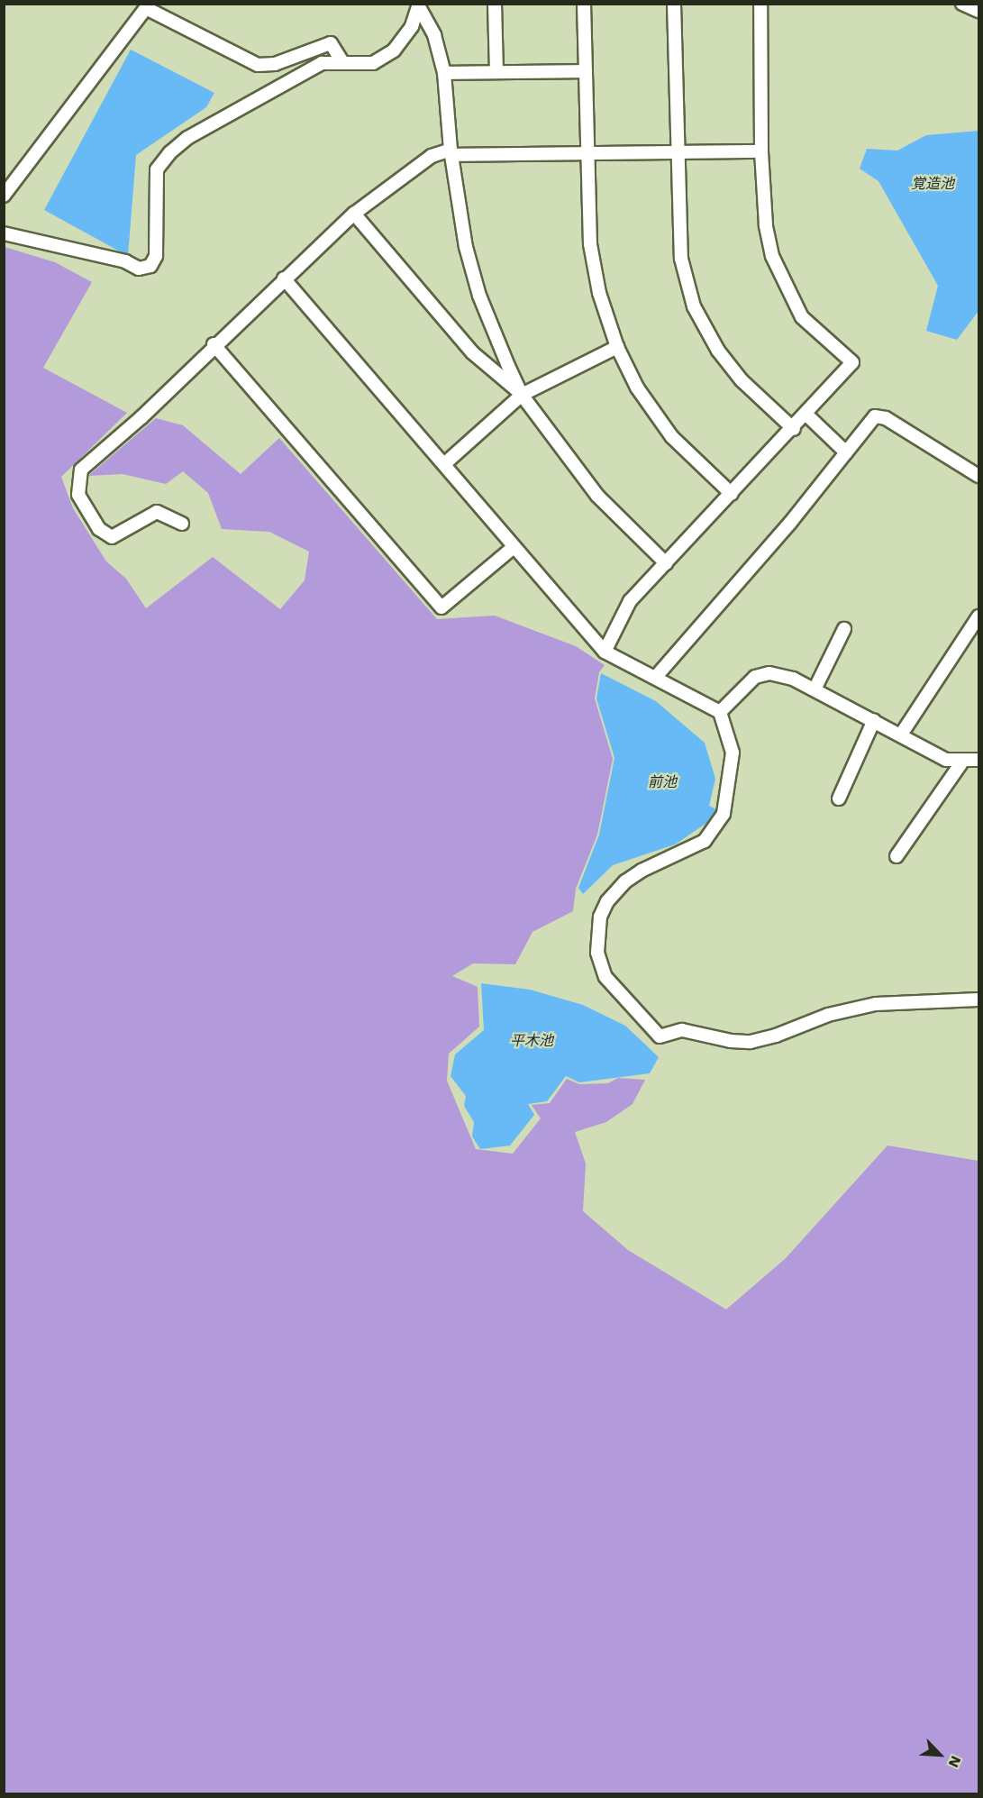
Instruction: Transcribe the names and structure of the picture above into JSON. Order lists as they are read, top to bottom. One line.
{"water":["覚造池","前池","平木池"],"north":"bottom right"}
